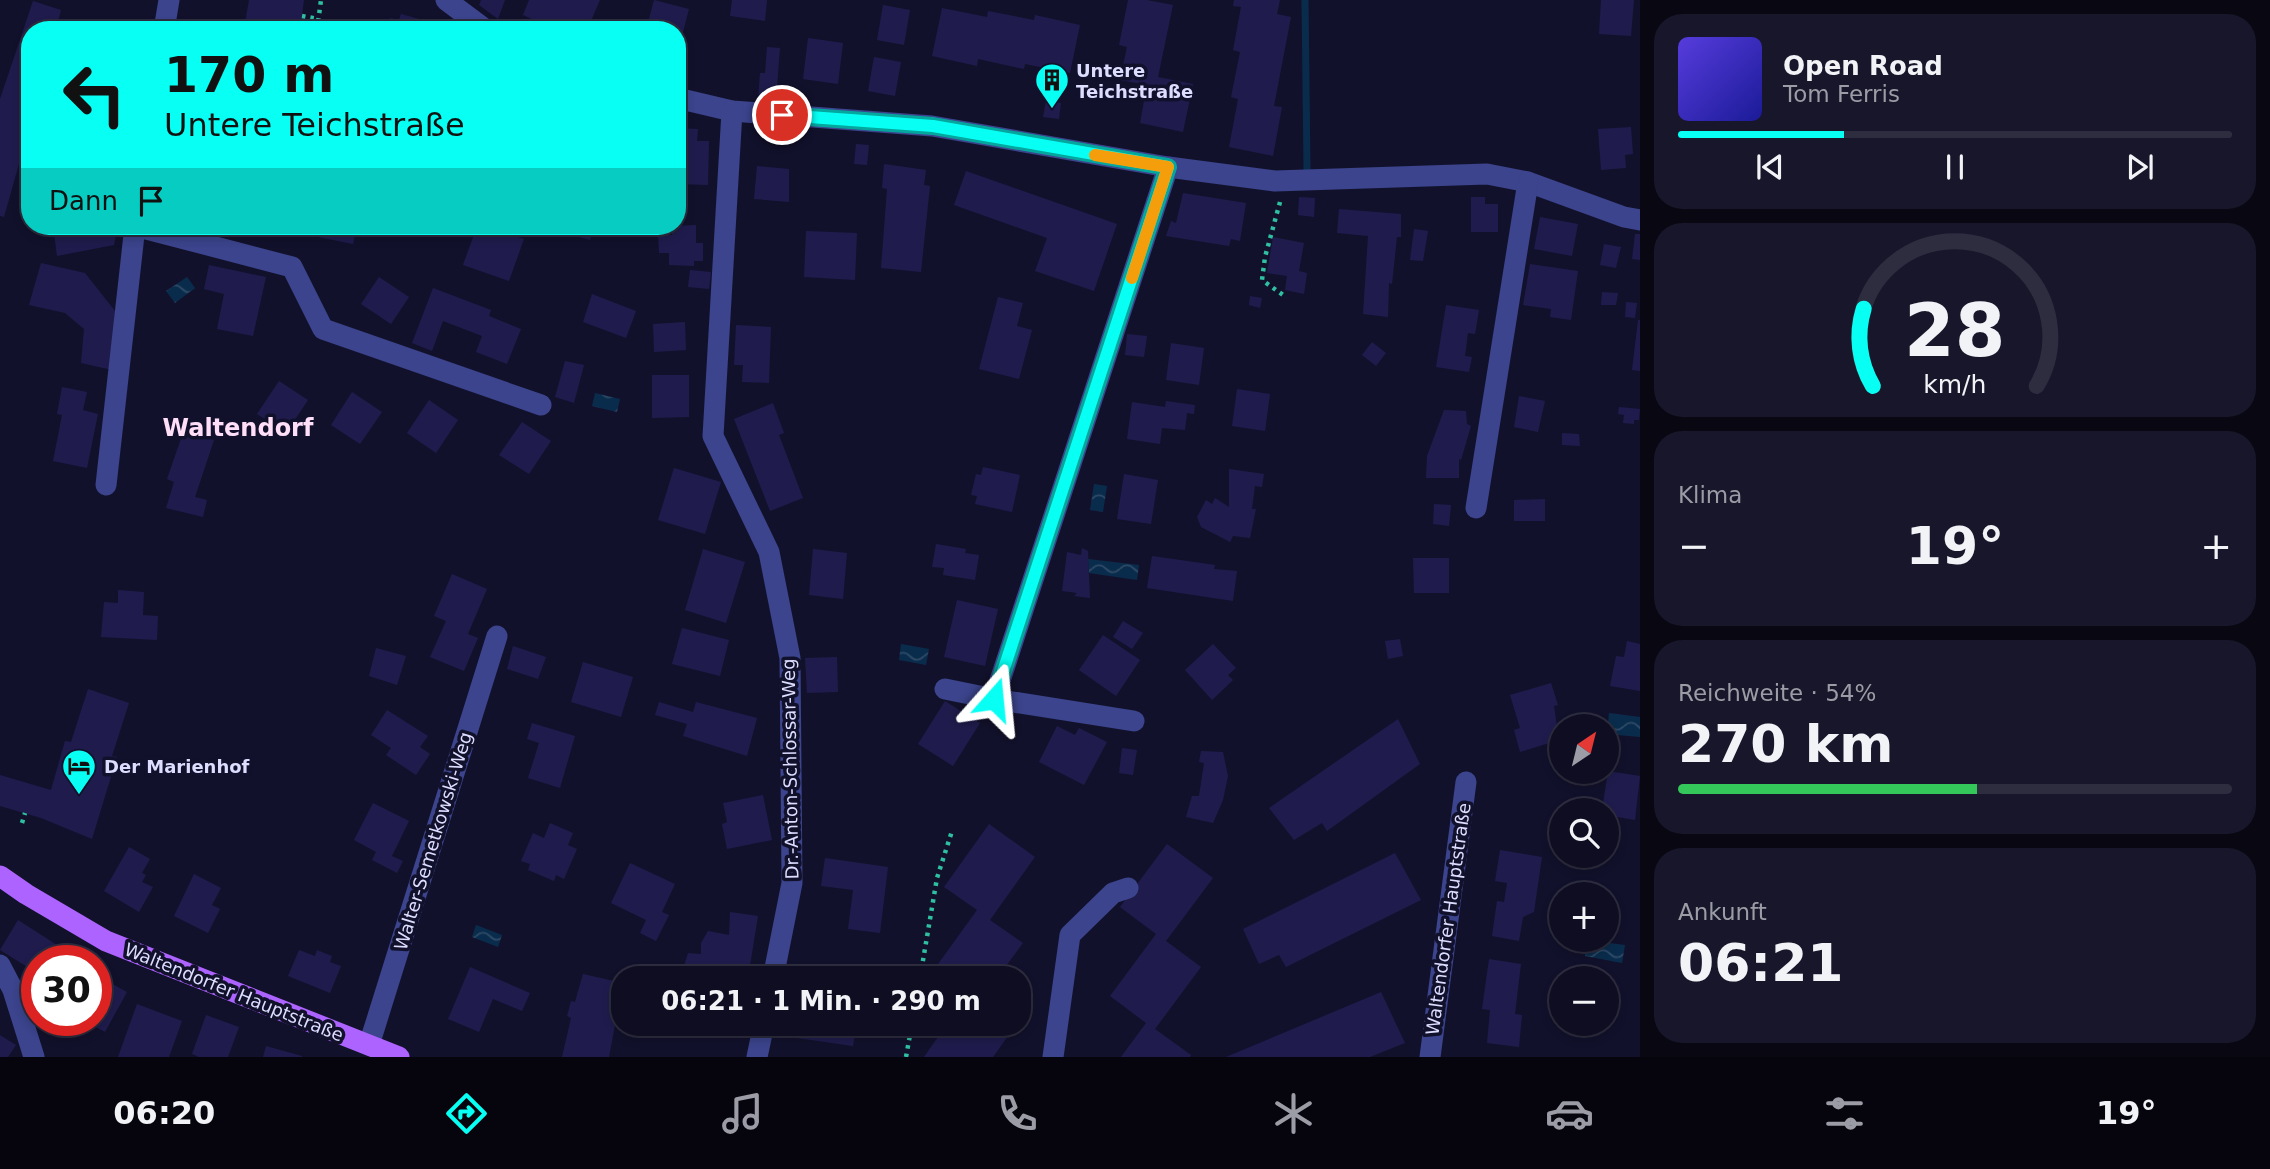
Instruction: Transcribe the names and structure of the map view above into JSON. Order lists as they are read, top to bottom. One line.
{"streets":{"main road":["Waltendorfer Hauptstraße"],"street":["Dr.-Anton-Schlossar-Weg","Walter-Semetkowski-Weg"]},"crossings":[["Walter-Semetkowski-Weg","Waltendorfer Hauptstraße"]],"districts":["Waltendorf"],"places":{"building":["Untere Teichstraße"],"hotel":["Der Marienhof"]},"north":"top right","page":{"turn":["170 m","Untere Teichstraße"],"song":["Open Road","Tom Ferris"],"then":"Dann","tile":["Klima",["Reichweite · 54%","270 km"],["Ankunft","06:21"]],"heat":["−","19°","+"],"map_buttons":["+","−"],"limit":"30","trip":"06:21 · 1 Min. · 290 m","tabs":["06:20","19°"],"gauge":["28","km/h"]}}
